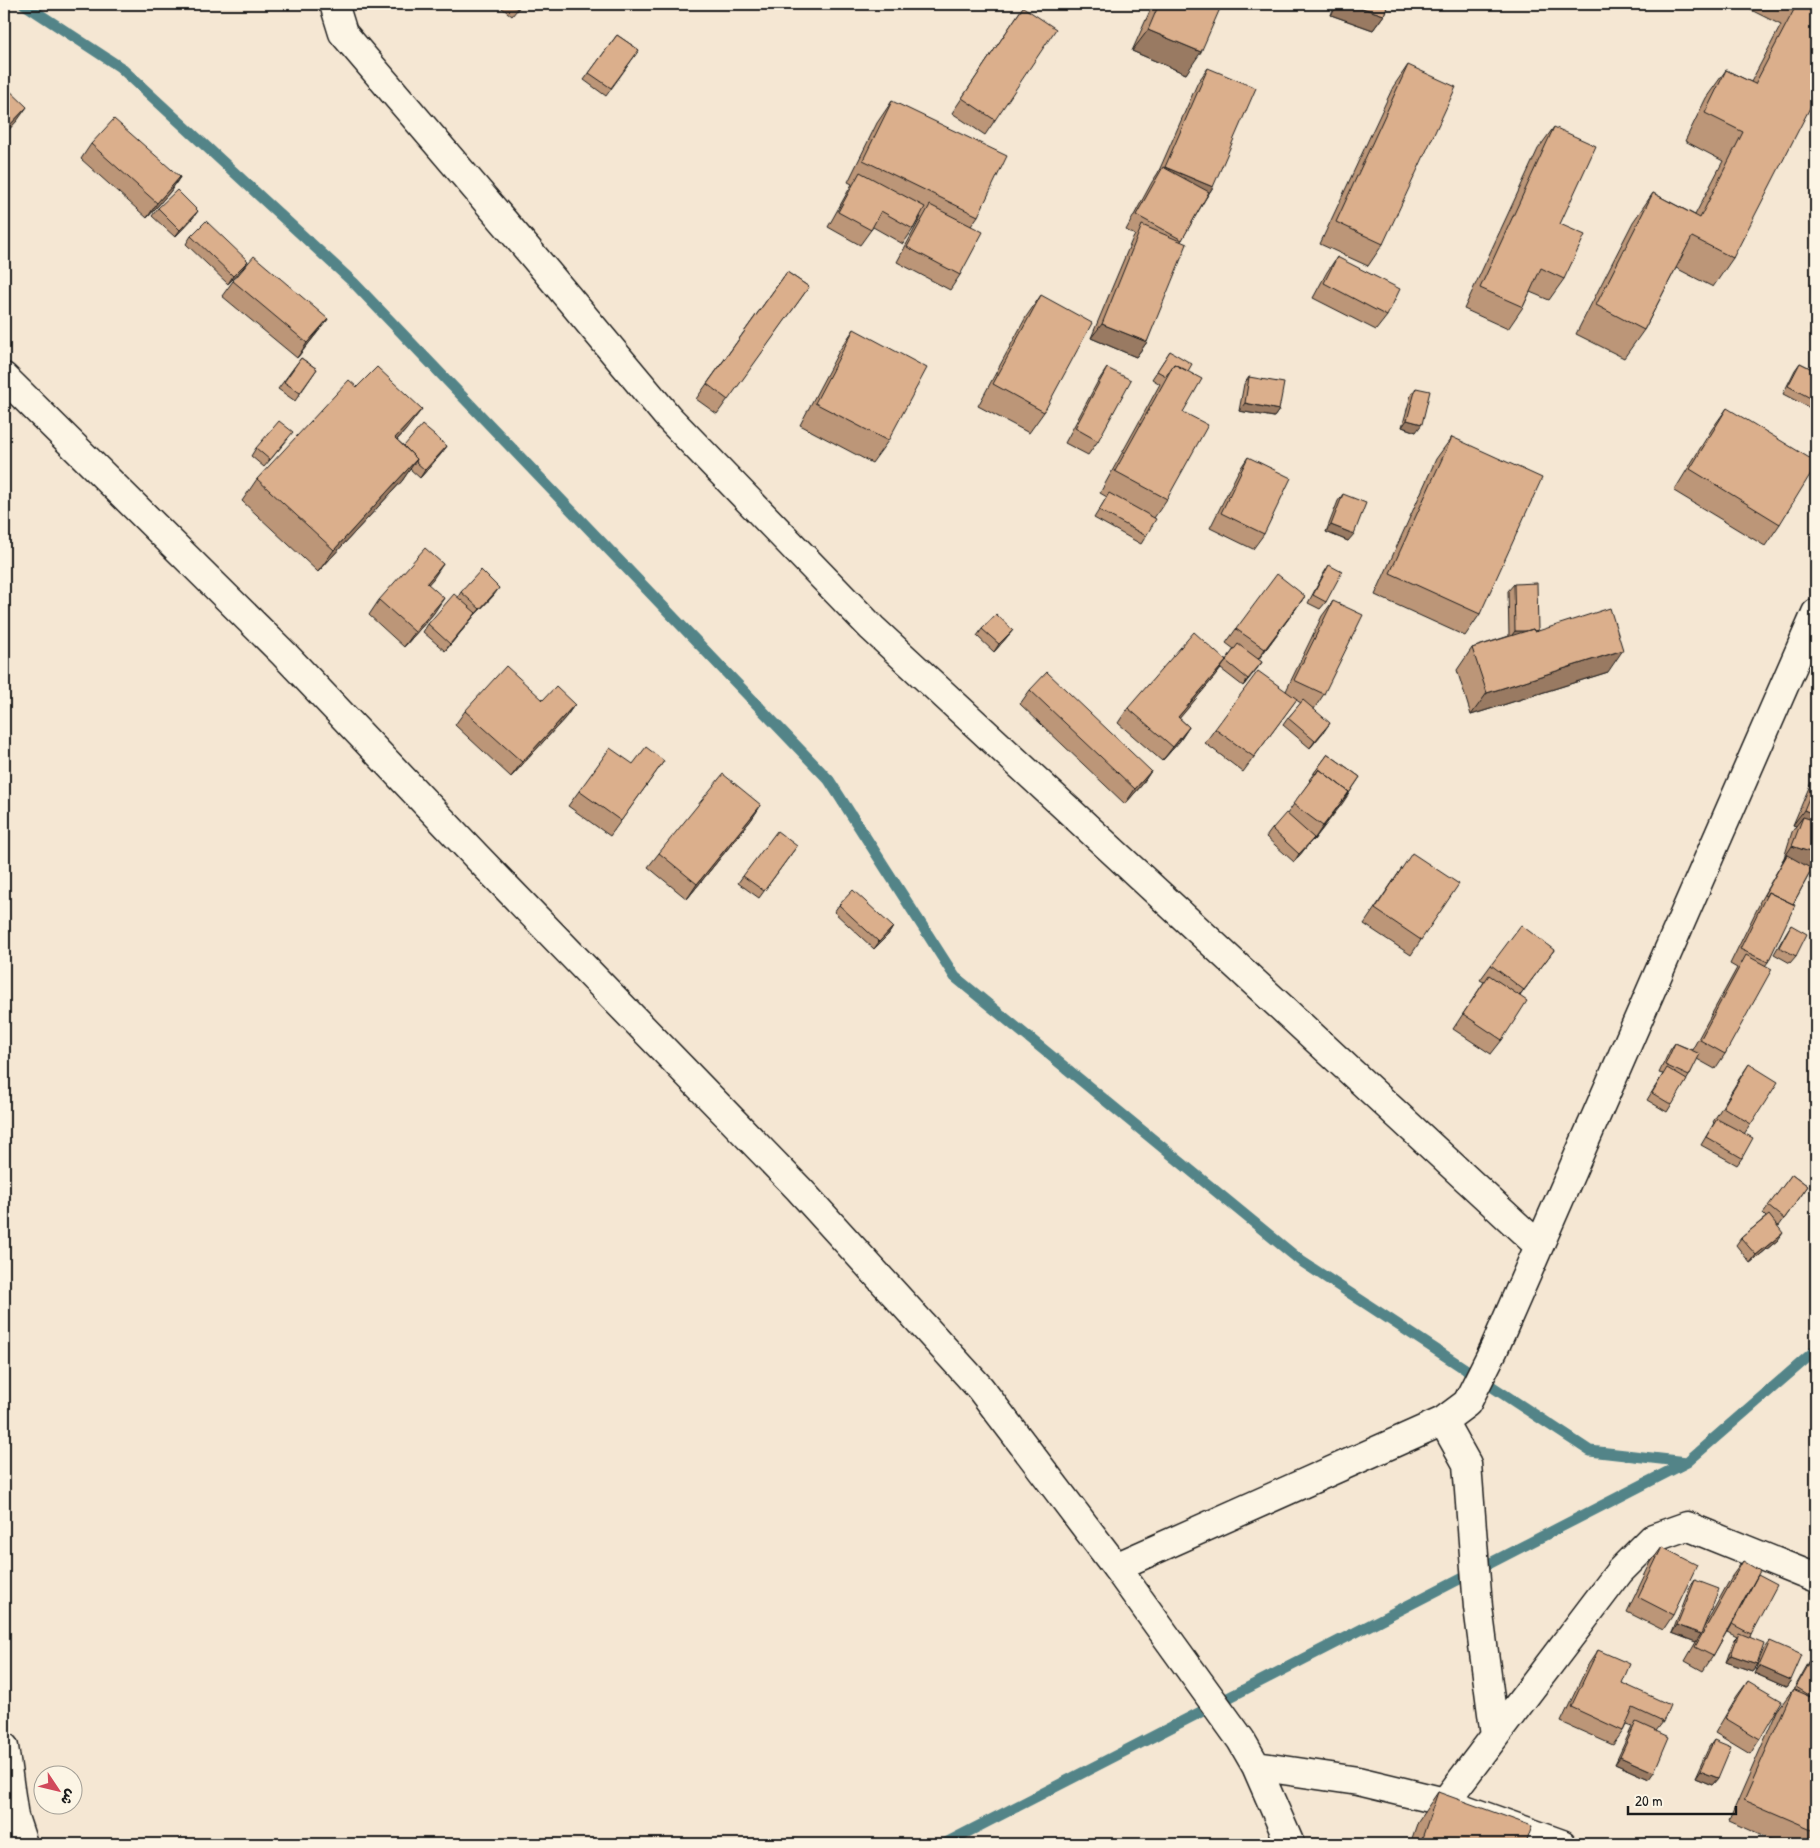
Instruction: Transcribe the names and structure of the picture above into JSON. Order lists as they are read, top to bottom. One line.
{"scale_bar":"20 m","north":"bottom right"}
